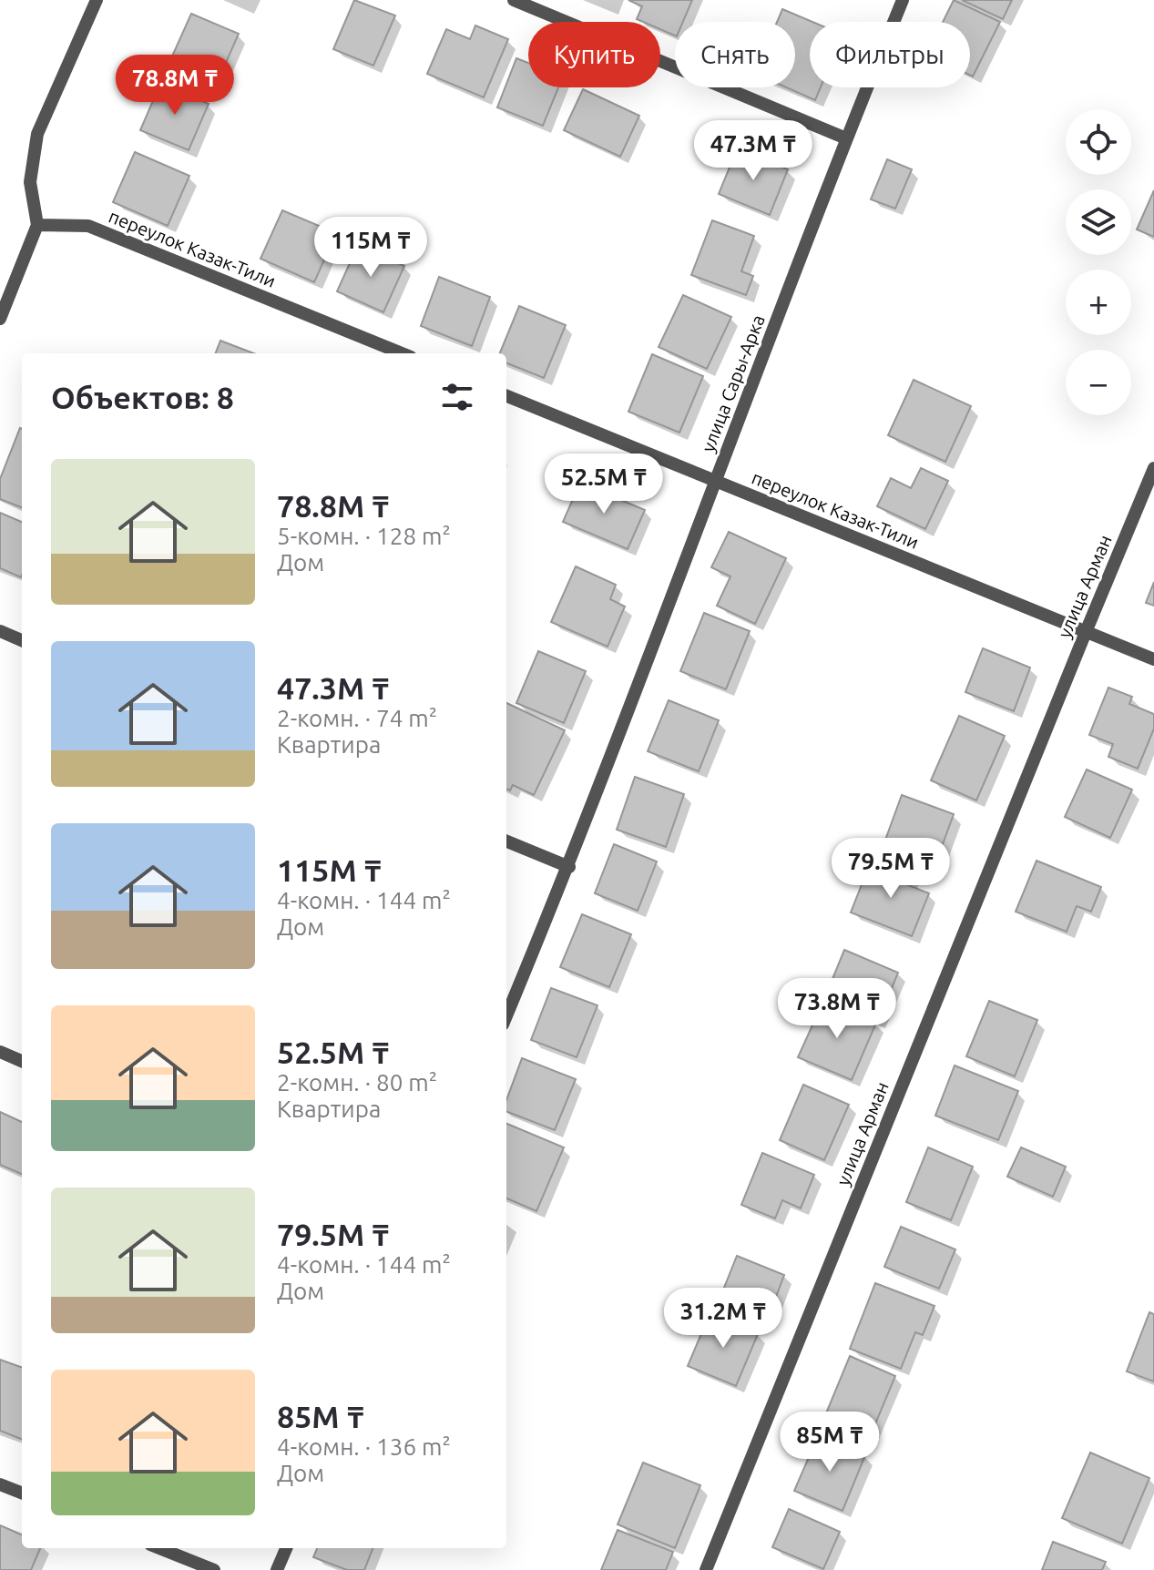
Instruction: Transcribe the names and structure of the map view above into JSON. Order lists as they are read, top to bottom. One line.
{"streets":{"lane":["переулок Казак-Тили","улица Сары-Арка","улица Арман"]},"crossings":[["переулок Казак-Тили","улица Сары-Арка"],["переулок Казак-Тили","улица Арман"]],"page":{"chip":["Купить","Снять","Фильтры"],"price":["78.8M ₸","47.3M ₸","115M ₸","52.5M ₸","79.5M ₸","73.8M ₸","31.2M ₸","85M ₸"],"map_buttons":["+","−"],"heading":"Объектов: 8","list":[{"name":"78.8M ₸","note":"5-комн. · 128 m² · Дом"},{"name":"47.3M ₸","note":"2-комн. · 74 m² · Квартира"},{"name":"115M ₸","note":"4-комн. · 144 m² · Дом"},{"name":"52.5M ₸","note":"2-комн. · 80 m² · Квартира"},{"name":"79.5M ₸","note":"4-комн. · 144 m² · Дом"},{"name":"85M ₸","note":"4-комн. · 136 m² · Дом"}]}}
